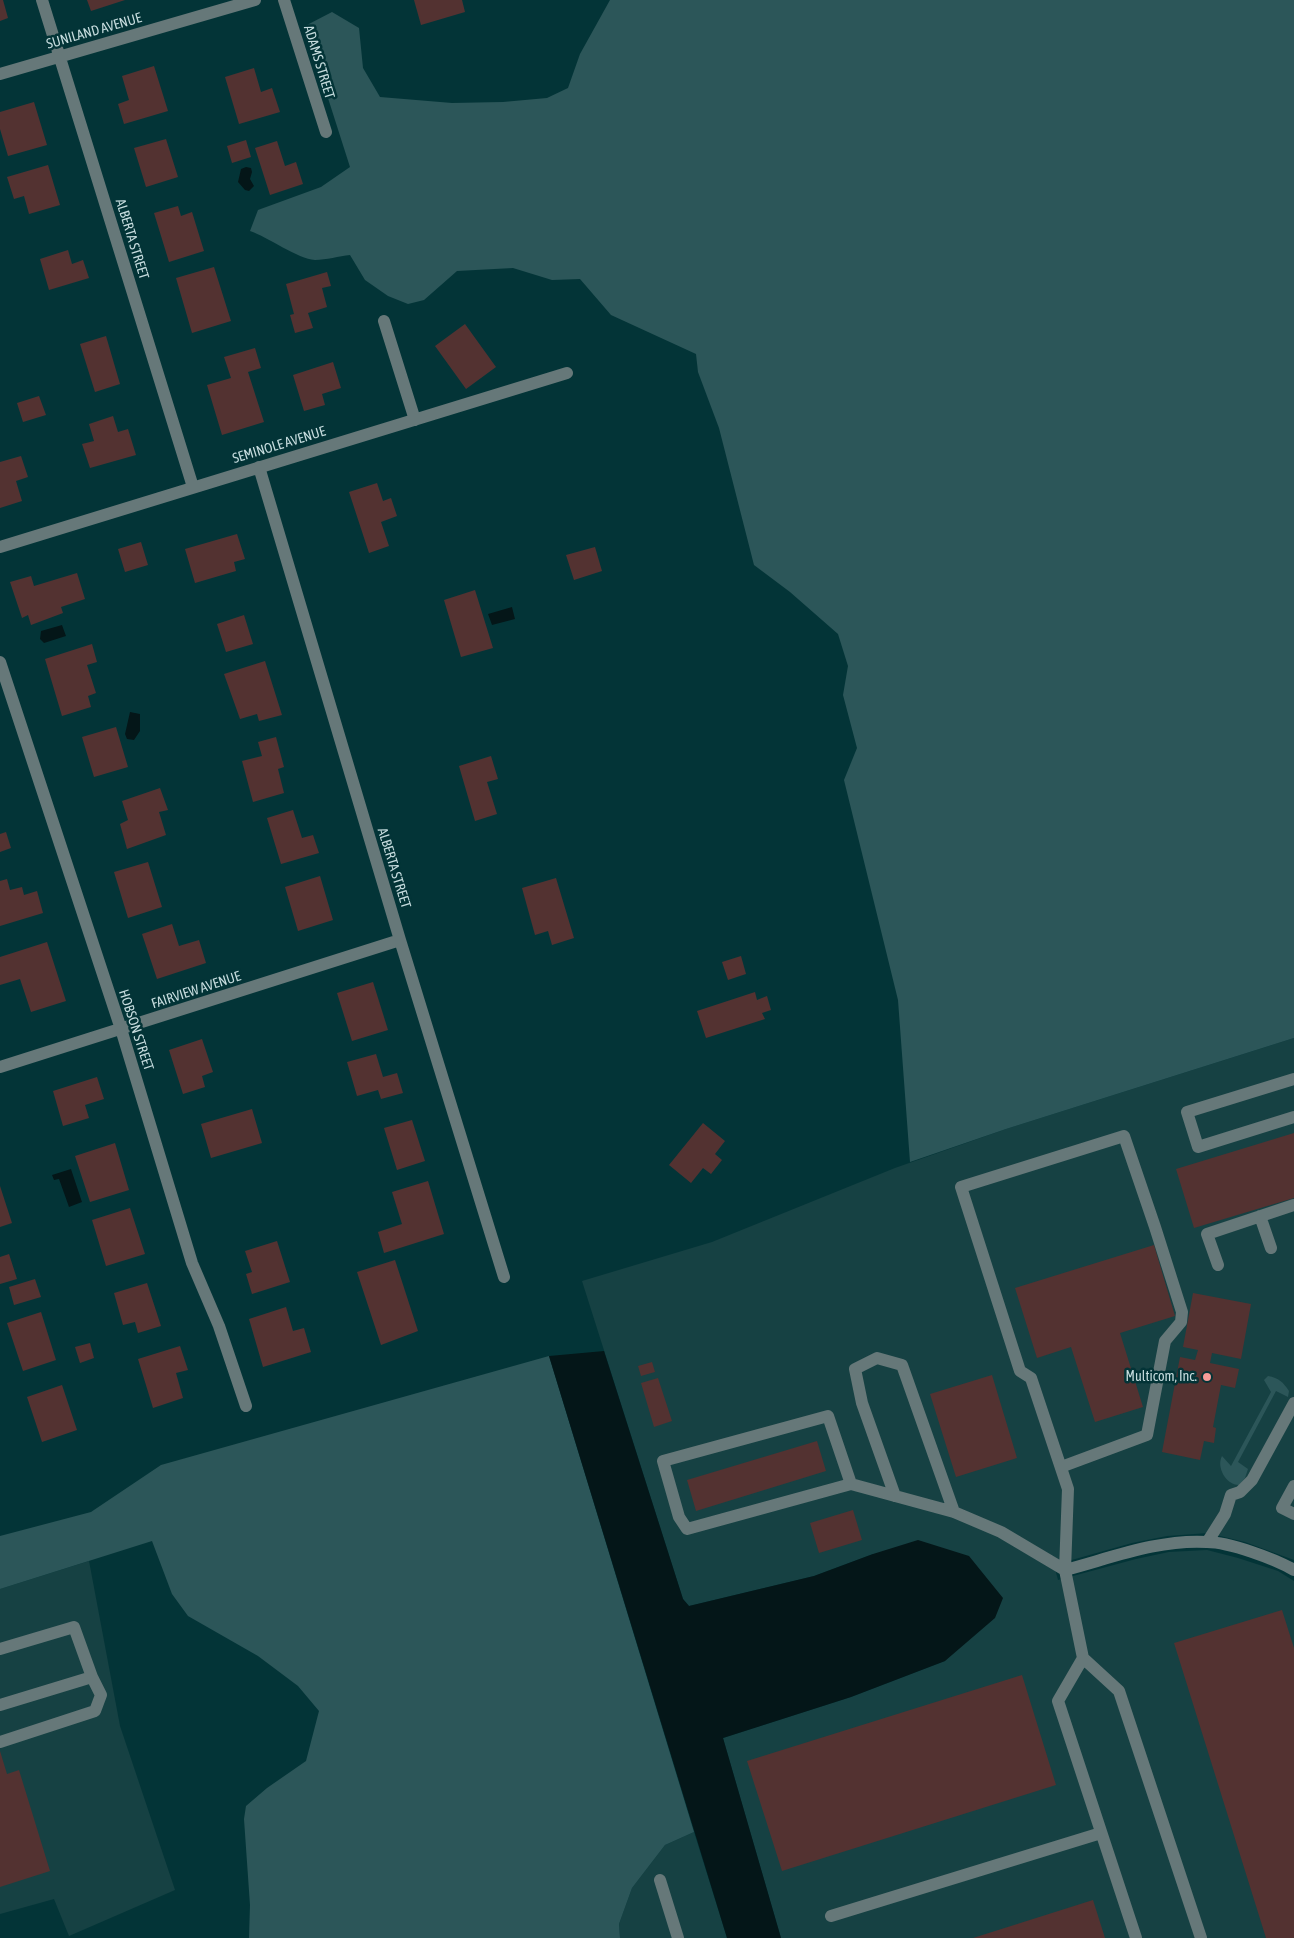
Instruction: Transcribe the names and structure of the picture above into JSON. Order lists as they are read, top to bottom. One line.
{"streets":{"street":["SUNILAND AVENUE","ADAMS STREET","ALBERTA STREET","SEMINOLE AVENUE","FAIRVIEW AVENUE","HOBSON STREET"]},"crossings":[["SUNILAND AVENUE","ALBERTA STREET"],["ALBERTA STREET","SEMINOLE AVENUE"],["ALBERTA STREET","FAIRVIEW AVENUE"],["FAIRVIEW AVENUE","HOBSON STREET"]],"places":["Multicom, Inc."]}
